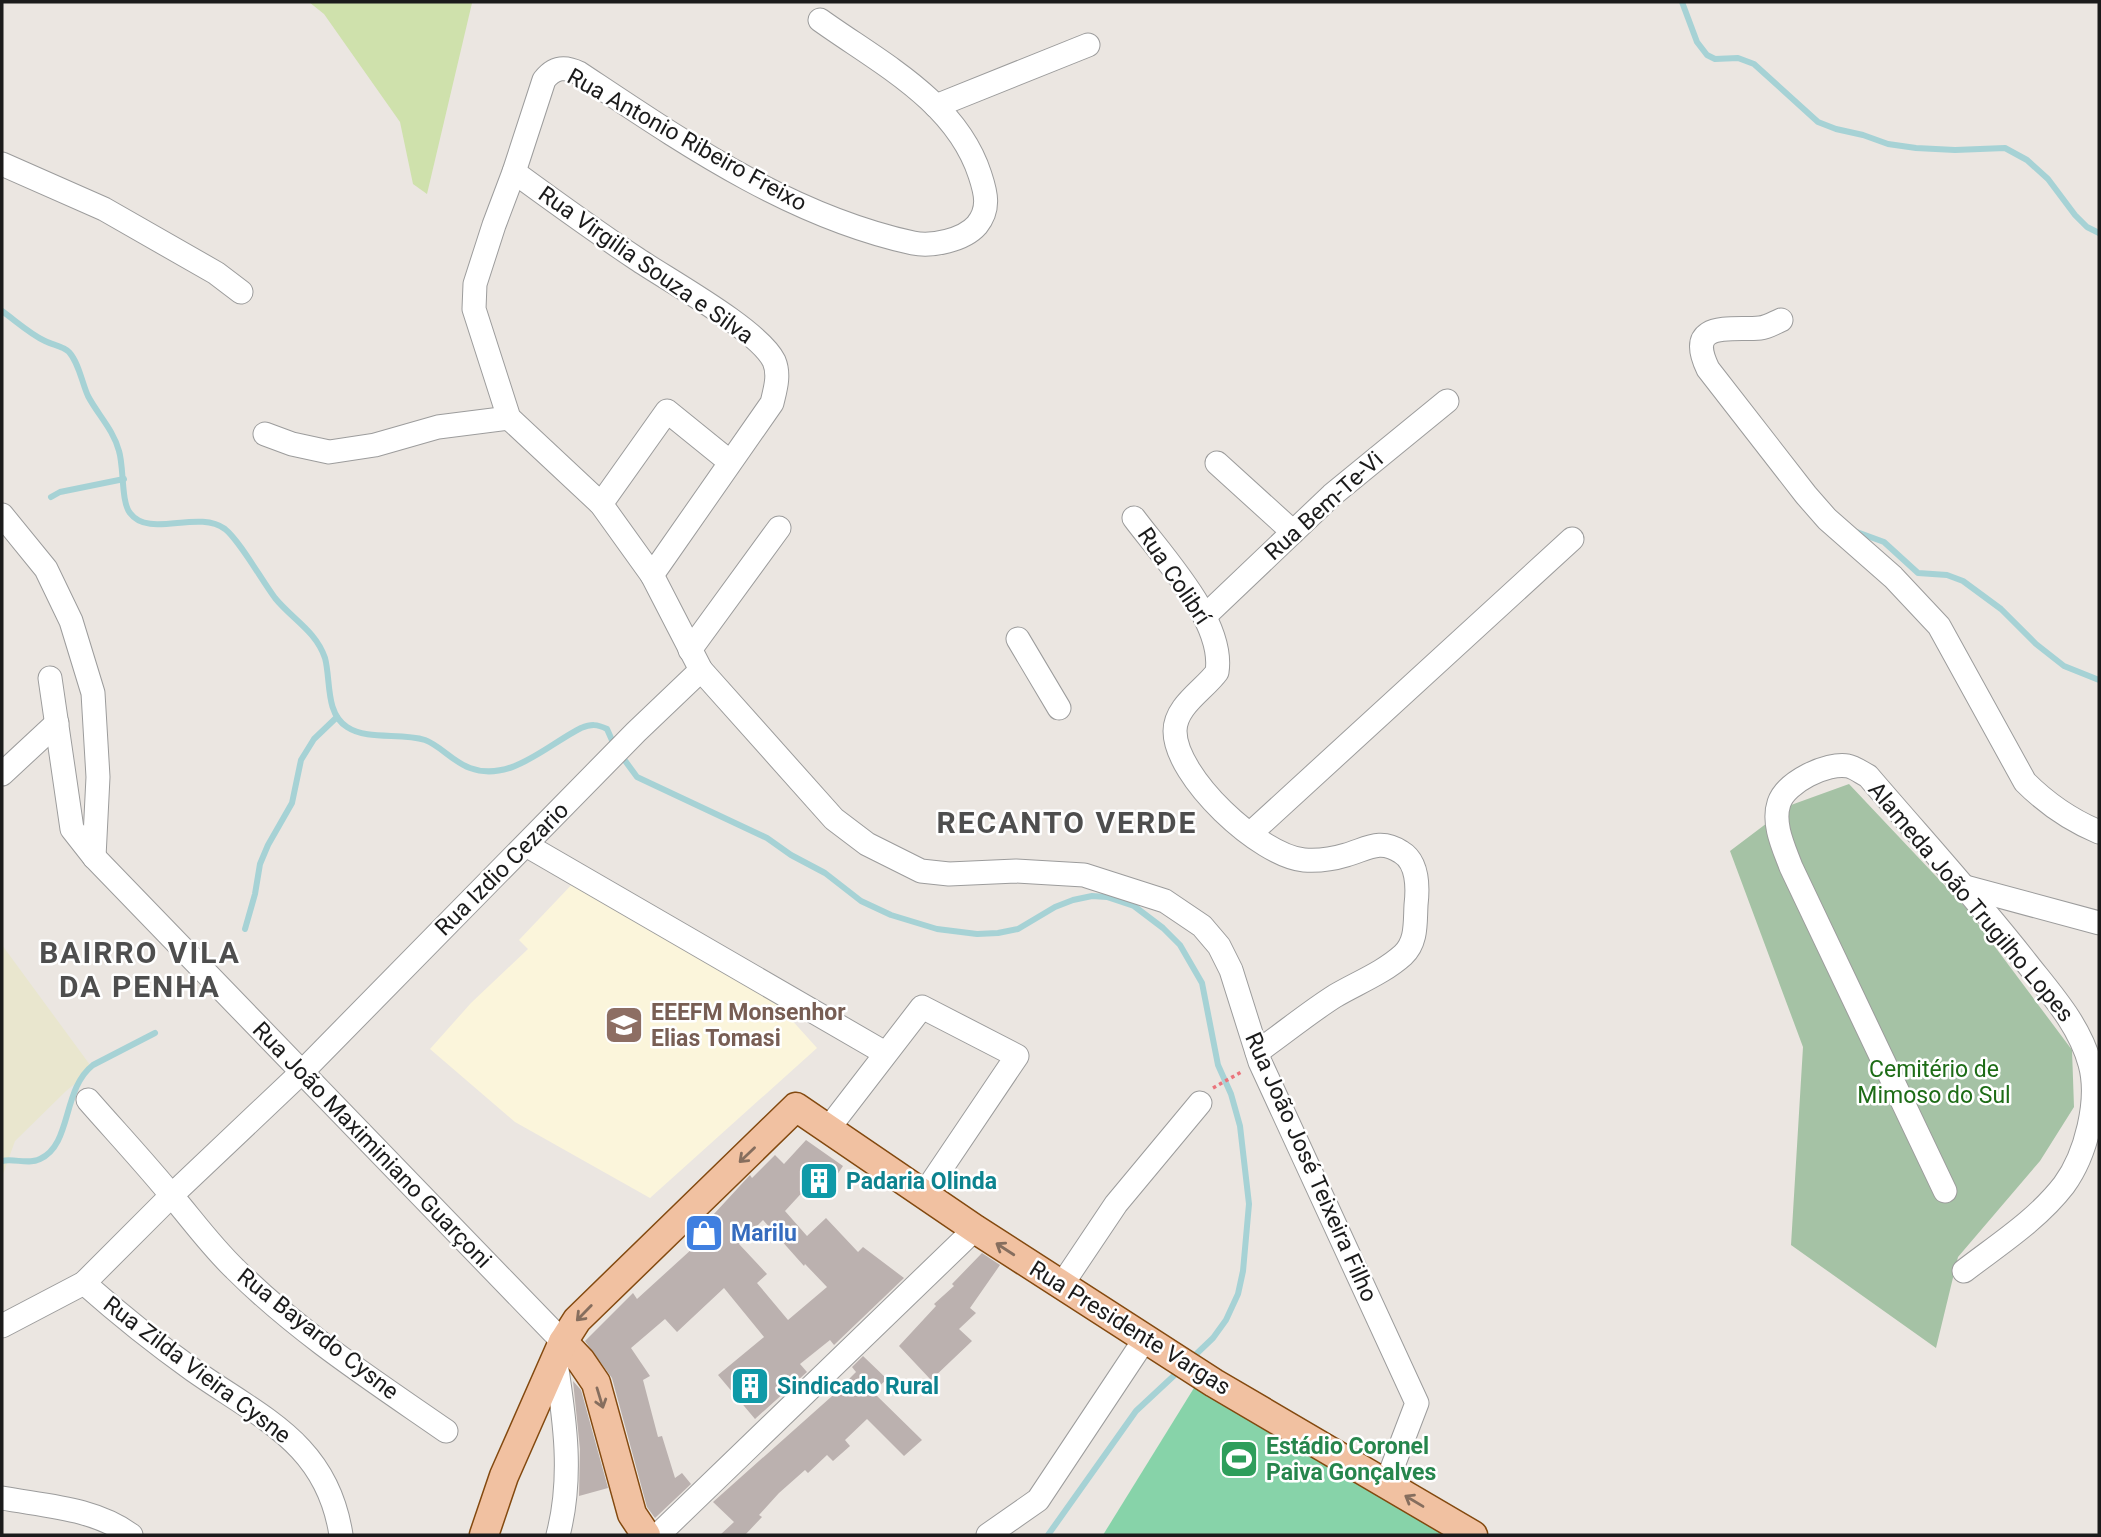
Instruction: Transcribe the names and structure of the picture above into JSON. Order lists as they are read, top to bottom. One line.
{"streets":{"main road":["Rua Presidente Vargas"],"street":["Rua Antonio Ribeiro Freixo","Rua Virgilia Souza e Silva","Rua Bem-Te-Vi","Rua Colibrí","Rua Izdio Cezario","Alameda João Trugilho Lopes","Rua João Maximiniano Guarçoni","Rua João José Teixeira Filho","Rua Bayardo Cysne","Rua Zilda Vieira Cysne"]},"crossings":[["Rua Antonio Ribeiro Freixo","Rua Virgilia Souza e Silva"],["Rua Antonio Ribeiro Freixo","Rua João José Teixeira Filho"],["Rua Virgilia Souza e Silva","Rua João José Teixeira Filho"],["Rua Bem-Te-Vi","Rua Colibrí"],["Rua Izdio Cezario","Rua João José Teixeira Filho"],["Rua Izdio Cezario","Rua Bayardo Cysne"],["Rua Izdio Cezario","Rua Zilda Vieira Cysne"],["Rua João Maximiniano Guarçoni","Rua Presidente Vargas"],["Rua João José Teixeira Filho","Rua Presidente Vargas"]],"districts":["RECANTO VERDE","BAIRRO VILA DA PENHA"],"parks":["Cemitério de Mimoso do Sul"],"places":{"school or university":["EEEFM Monsenhor Elias Tomasi"],"building":["Padaria Olinda","Sindicado Rural"],"shop":["Marilu"],"sports":["Estádio Coronel Paiva Gonçalves"]}}
